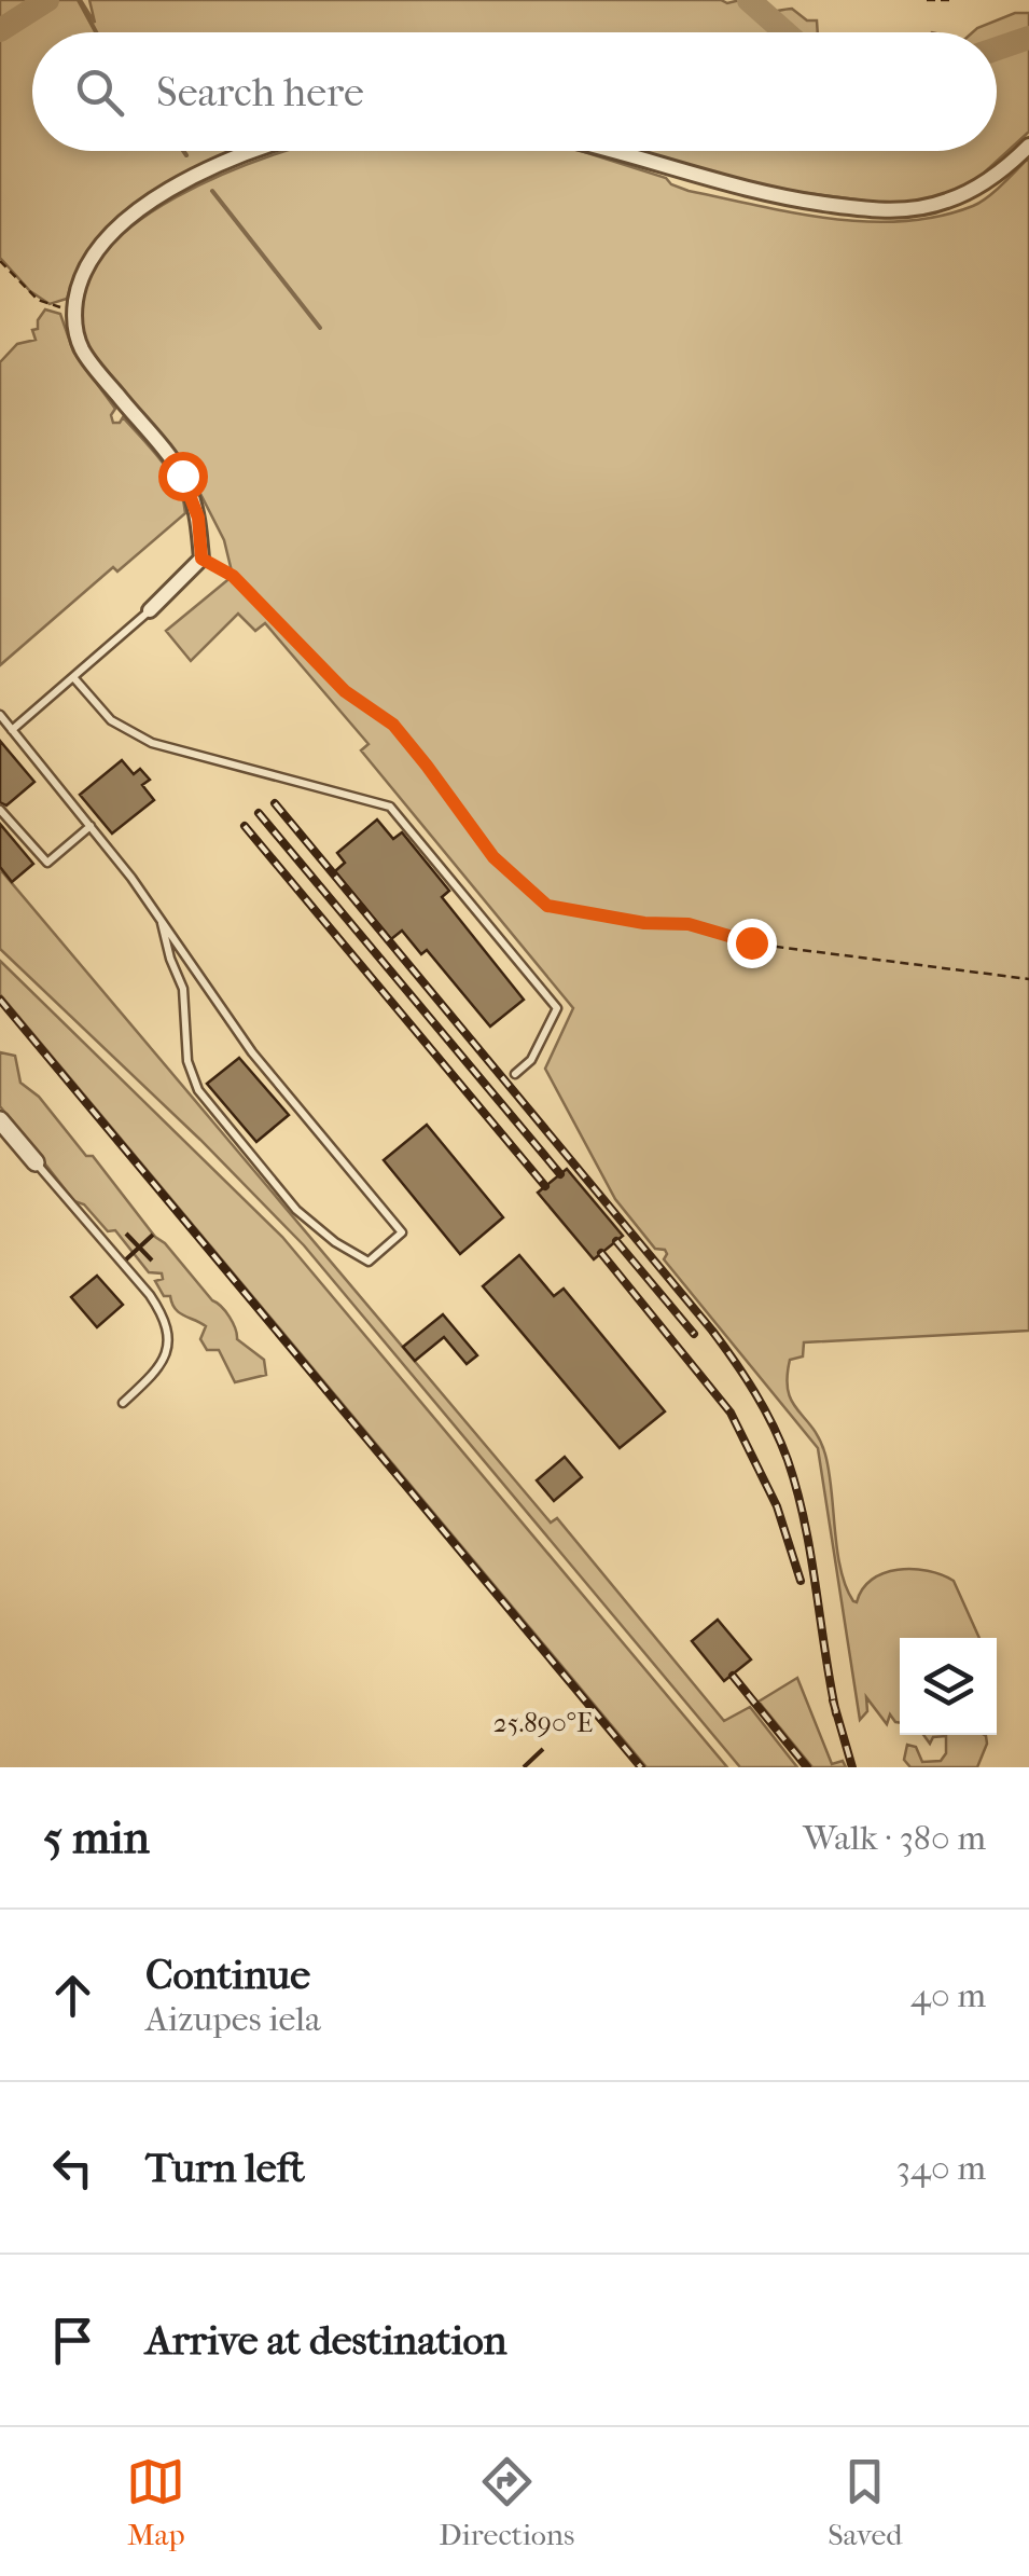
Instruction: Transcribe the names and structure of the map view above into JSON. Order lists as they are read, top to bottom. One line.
{"page":{"search":"Search here","heading":["5 min","Walk · 380 m"],"list":[["Continue","Aizupes iela","40 m"],["Turn left","340 m"],"Arrive at destination"],"nav":["Map","Directions","Saved"]},"coordinates":["25.890°E"]}
